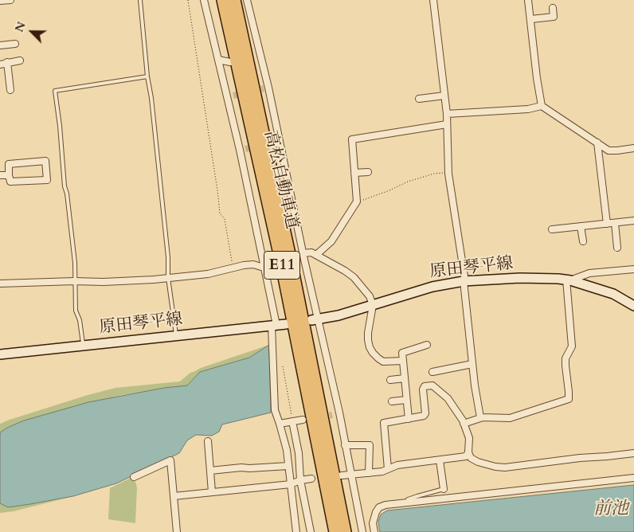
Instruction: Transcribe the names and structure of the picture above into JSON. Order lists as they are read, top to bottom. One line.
{"streets":{"highway":["高松自動車道","E11"],"main road":["原田琴平線"]},"water":["前池"],"north":"top left"}
